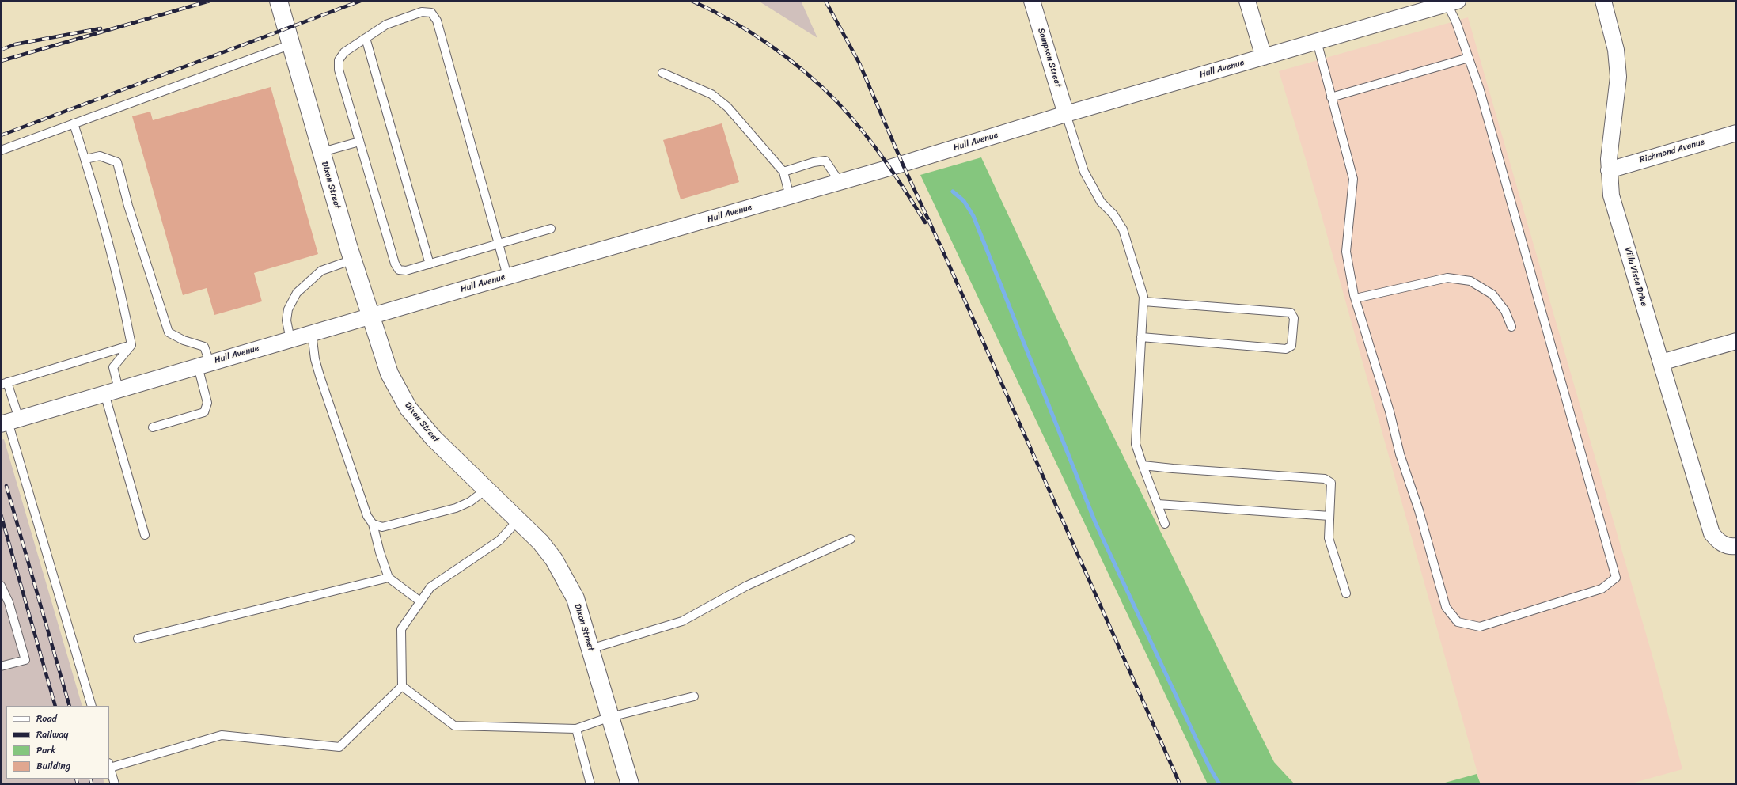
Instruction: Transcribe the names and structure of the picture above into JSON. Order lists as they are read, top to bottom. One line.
{"streets":{"street":["Sampson Street","Hull Avenue","Richmond Avenue","Dixon Street","Villa Vista Drive"]},"crossings":[["Sampson Street","Hull Avenue"],["Hull Avenue","Dixon Street"],["Richmond Avenue","Villa Vista Drive"]],"legend":["Road","Railway","Park","Building"]}
